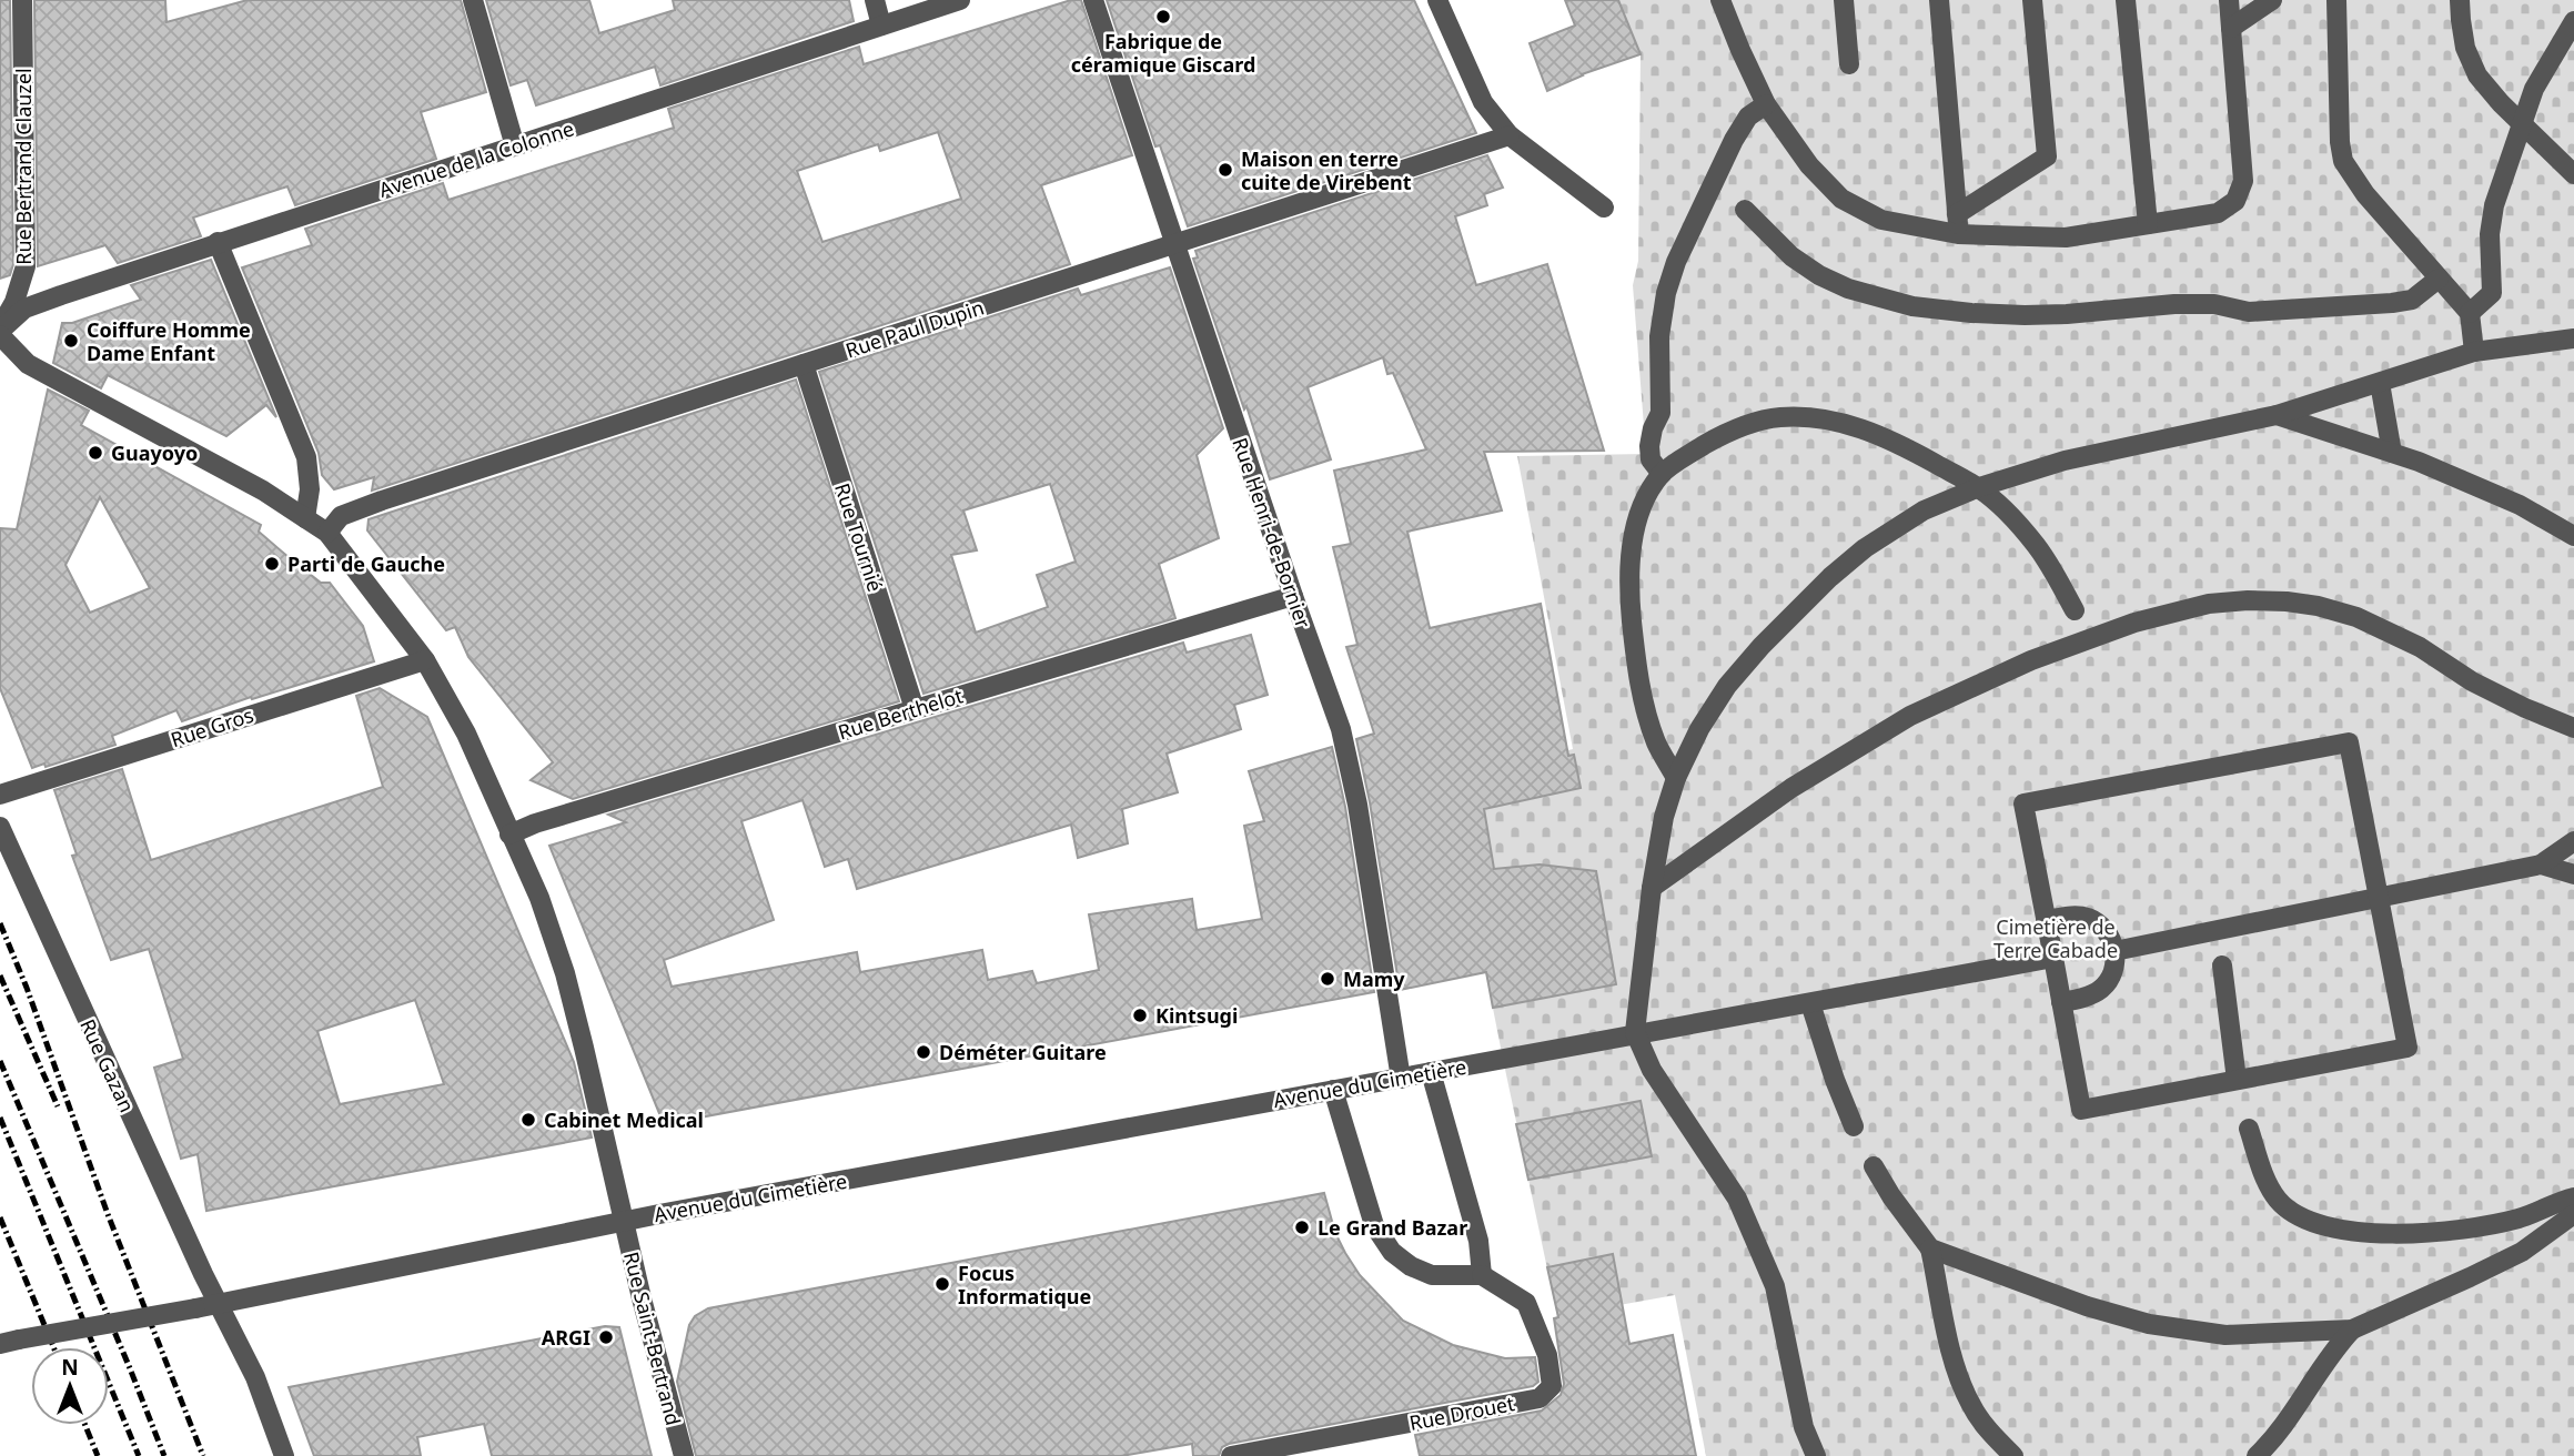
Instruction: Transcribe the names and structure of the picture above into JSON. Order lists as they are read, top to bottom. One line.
{"streets":{"street":["Avenue de la Colonne","Rue Bertrand Clauzel","Rue Paul Dupin","Rue Henri-de-Bornier","Rue Tournié","Rue Berthelot","Rue Gros","Rue Gazan","Avenue du Cimetière","Rue Saint-Bertrand","Rue Drouet"]},"crossings":[["Avenue de la Colonne","Rue Bertrand Clauzel"],["Avenue de la Colonne","Rue Saint-Bertrand"],["Rue Bertrand Clauzel","Rue Saint-Bertrand"],["Rue Paul Dupin","Rue Henri-de-Bornier"],["Rue Paul Dupin","Rue Tournié"],["Rue Paul Dupin","Rue Saint-Bertrand"],["Rue Henri-de-Bornier","Rue Berthelot"],["Rue Henri-de-Bornier","Avenue du Cimetière"],["Rue Tournié","Rue Berthelot"],["Rue Berthelot","Rue Saint-Bertrand"],["Rue Gros","Rue Saint-Bertrand"],["Rue Gazan","Avenue du Cimetière"],["Avenue du Cimetière","Rue Saint-Bertrand"]],"parks":["Cimetière de Terre Cabade"],"places":["Fabrique de céramique Giscard","Maison en terre cuite de Virebent","Coiffure Homme Dame Enfant","Guayoyo","Parti de Gauche","Mamy","Kintsugi","Déméter Guitare","Cabinet Medical","Le Grand Bazar","Focus Informatique","ARGI"],"north":"top"}
